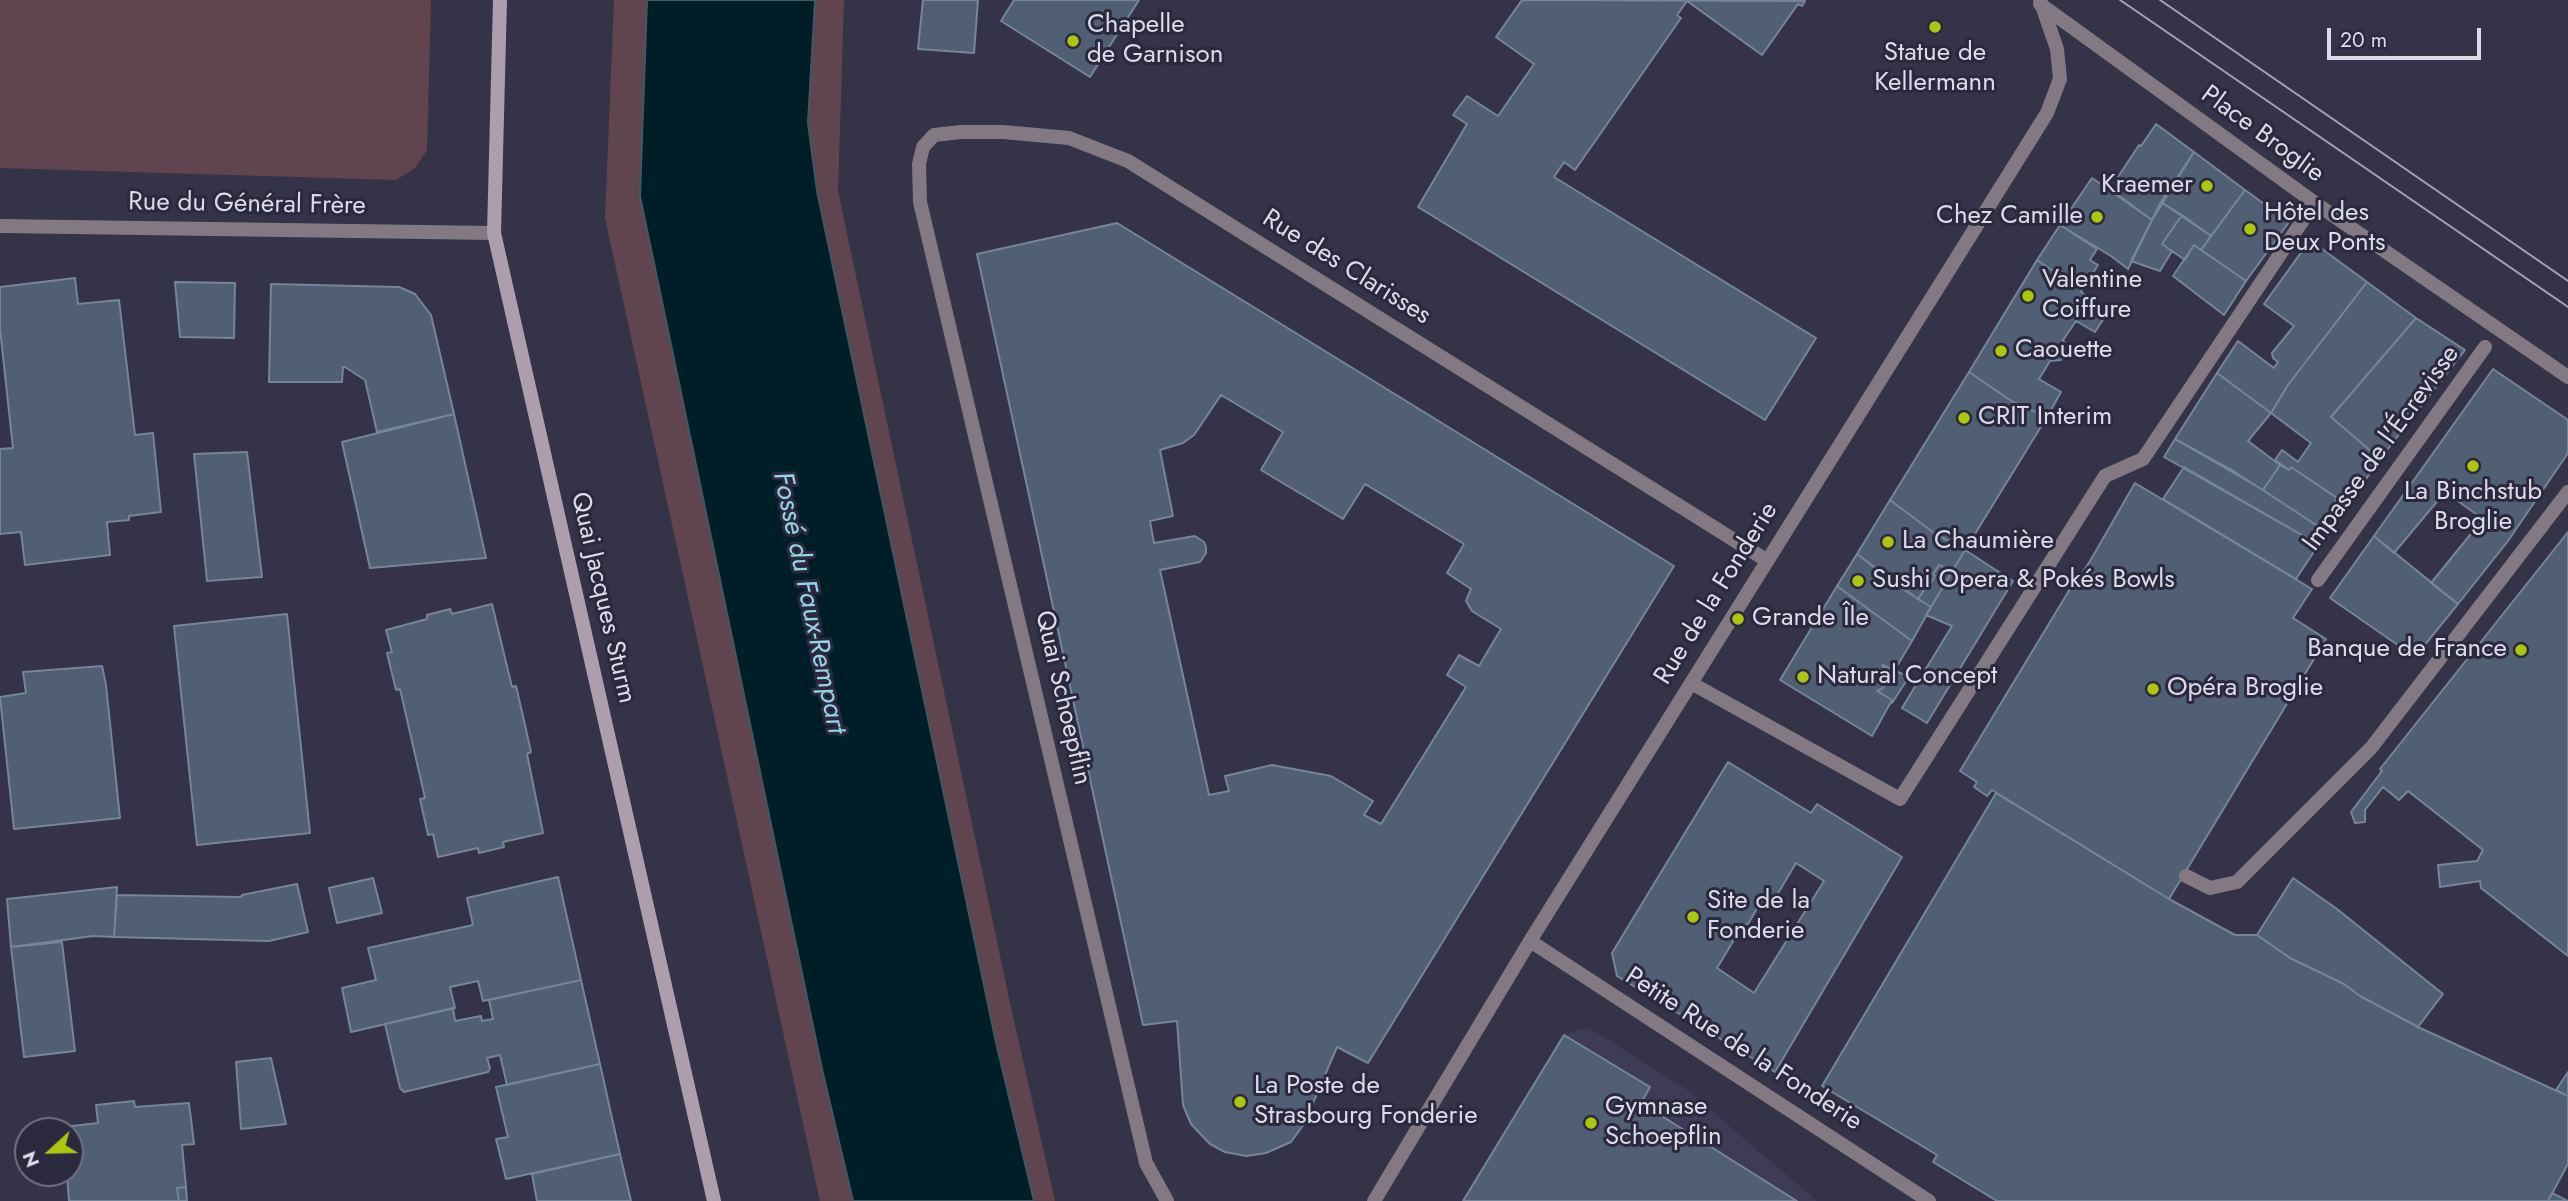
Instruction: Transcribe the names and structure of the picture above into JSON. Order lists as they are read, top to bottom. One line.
{"streets":{"street":["Place Broglie","Rue du Général Frère","Rue des Clarisses","Impasse de l'Écrevisse","Rue de la Fonderie","Quai Jacques Sturm","Quai Schoepflin","Petite Rue de la Fonderie"]},"crossings":[["Place Broglie","Rue de la Fonderie"],["Rue du Général Frère","Quai Jacques Sturm"],["Rue des Clarisses","Rue de la Fonderie"],["Rue des Clarisses","Quai Schoepflin"],["Rue de la Fonderie","Petite Rue de la Fonderie"]],"water":["Fossé du Faux-Rempart"],"places":["Statue de Kellermann","Chapelle de Garnison","Kraemer","Chez Camille","Hôtel des Deux Ponts","Valentine Coiffure","Caouette","CRIT Interim","La Binchstub Broglie","La Chaumière","Sushi Opera & Pokés Bowls","Grande Île","Banque de France","Natural Concept","Opéra Broglie","Site de la Fonderie","La Poste de Strasbourg Fonderie","Gymnase Schoepflin"],"scale_bar":"20 m","north":"left"}
